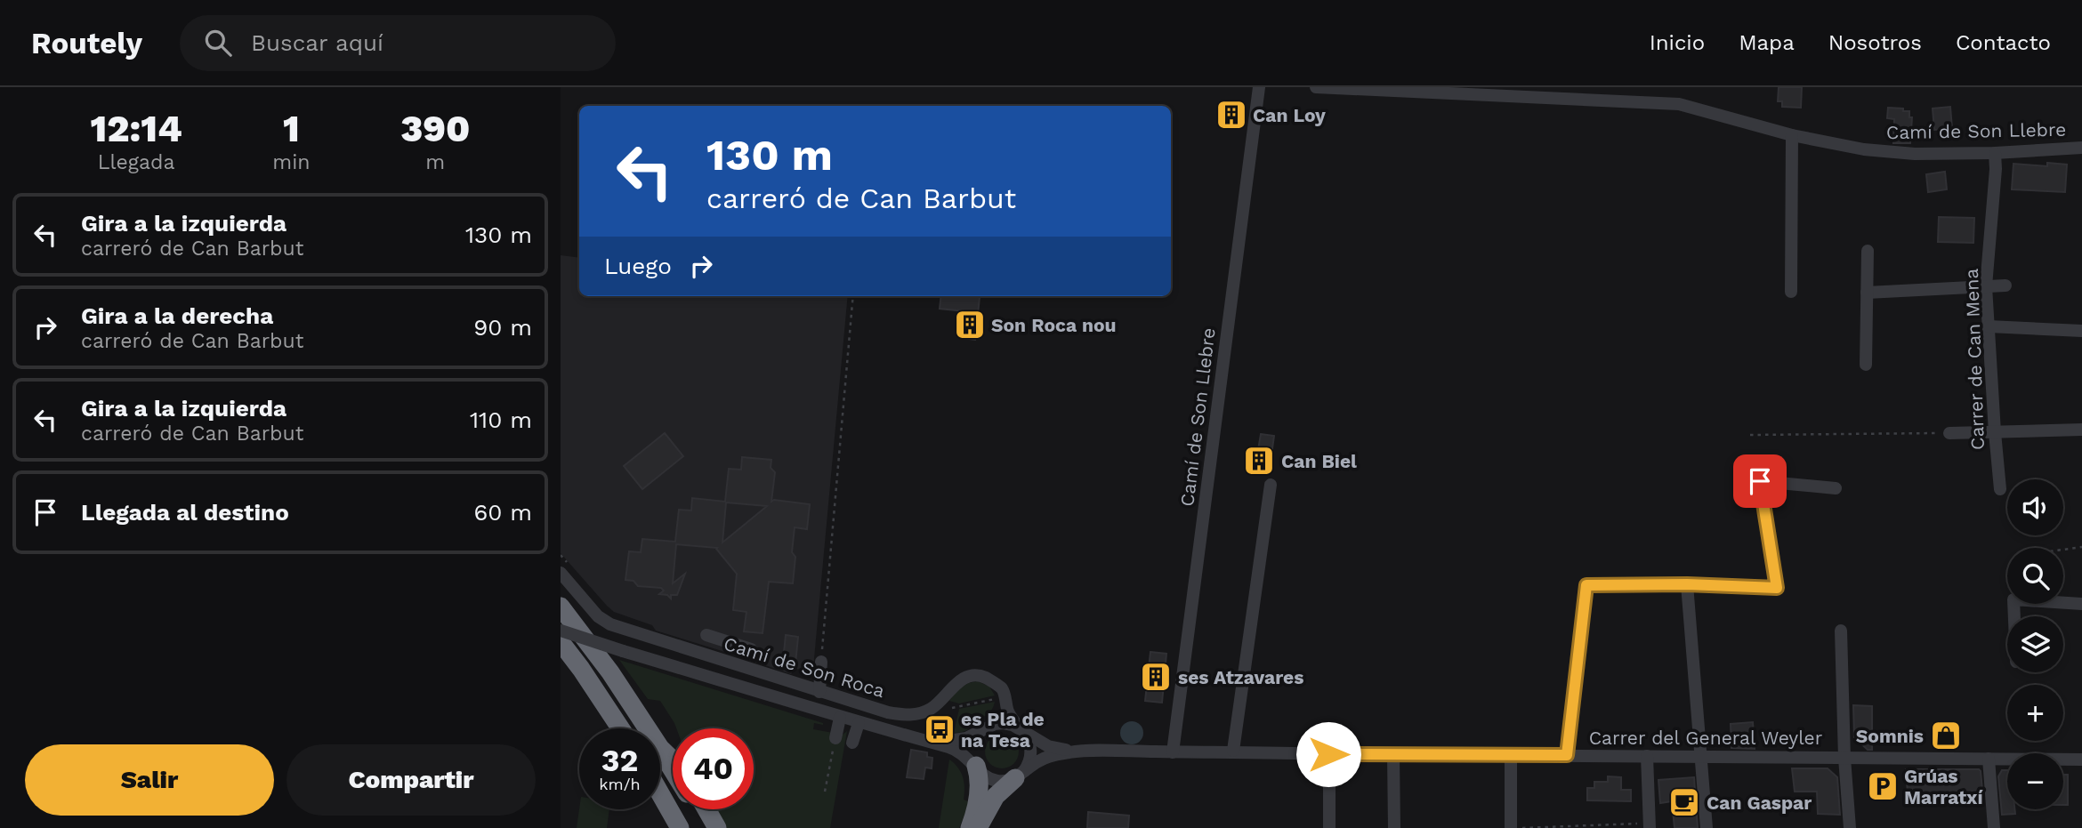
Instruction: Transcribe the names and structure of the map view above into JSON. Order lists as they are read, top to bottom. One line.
{"streets":{"street":["Camí de Son Llebre","Carrer de Can Mena","Camí de Son Roca","Carrer del General Weyler"]},"crossings":[["Camí de Son Llebre","Carrer de Can Mena"],["Camí de Son Llebre","Carrer del General Weyler"]],"places":{"building":["Can Loy","Son Roca nou","Can Biel","ses Atzavares"],"bus stop":["es Pla de na Tesa"],"shop":["Somnis"],"parking":["Grúas Marratxí"],"cafe":["Can Gaspar"]},"page":{"header":"Routely","search":"Buscar aquí","nav":["Inicio","Mapa","Nosotros","Contacto"],"eta":["12:14","Llegada","1","min","390","m"],"turn":["130 m","carreró de Can Barbut"],"list":[{"name":"Gira a la izquierda","note":"carreró de Can Barbut","value":"130 m"},{"name":"Gira a la derecha","note":"carreró de Can Barbut","value":"90 m"},{"name":"Gira a la izquierda","note":"carreró de Can Barbut","value":"110 m"},{"name":"Llegada al destino","value":"60 m"}],"then":"Luego","map_buttons":["+","−"],"speed":"32 km/h","limit":"40","buttons":["Salir","Compartir"]}}
